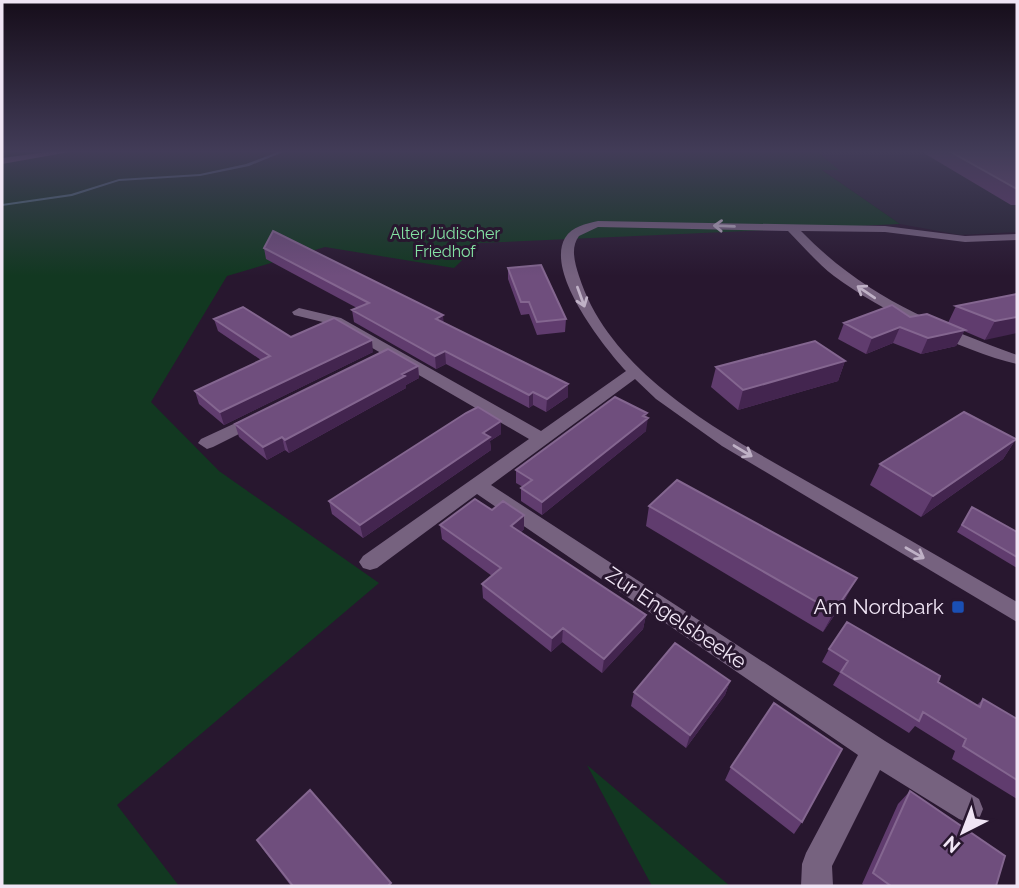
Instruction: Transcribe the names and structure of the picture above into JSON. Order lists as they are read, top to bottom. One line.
{"streets":{"street":["Zur Engelsbeeke"]},"parks":["Alter Jüdischer Friedhof"],"places":{"transit":["Am Nordpark"]},"north":"bottom left"}
